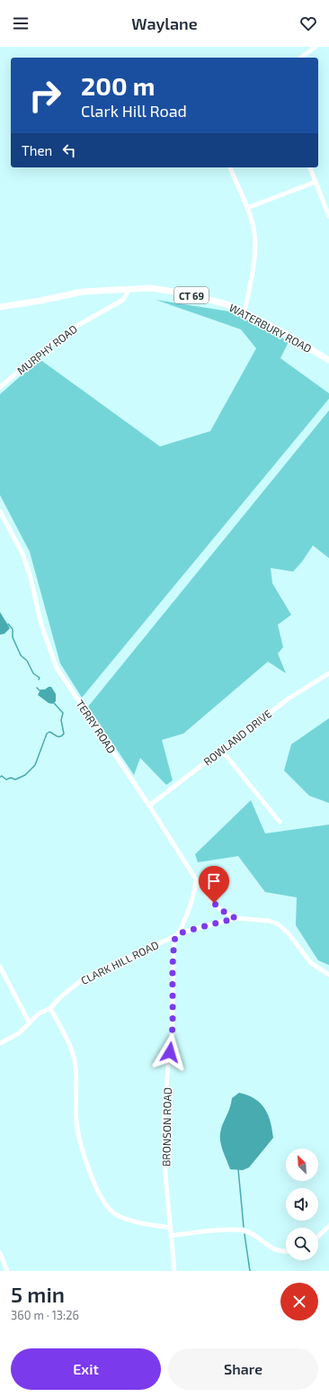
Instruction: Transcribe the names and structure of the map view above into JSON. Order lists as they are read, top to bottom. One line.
{"streets":{"main road":["CT 69","WATERBURY ROAD"],"street":["MURPHY ROAD","TERRY ROAD","ROWLAND DRIVE","CLARK HILL ROAD","BRONSON ROAD"]},"crossings":[["WATERBURY ROAD","MURPHY ROAD"],["TERRY ROAD","ROWLAND DRIVE"],["TERRY ROAD","CLARK HILL ROAD"],["TERRY ROAD","BRONSON ROAD"],["CLARK HILL ROAD","BRONSON ROAD"]],"north":"top left","page":{"header":"Waylane","turn":["200 m","Clark Hill Road"],"then":"Then","heading":["5 min","360 m · 13:26"],"buttons":["Exit","Share"]}}
